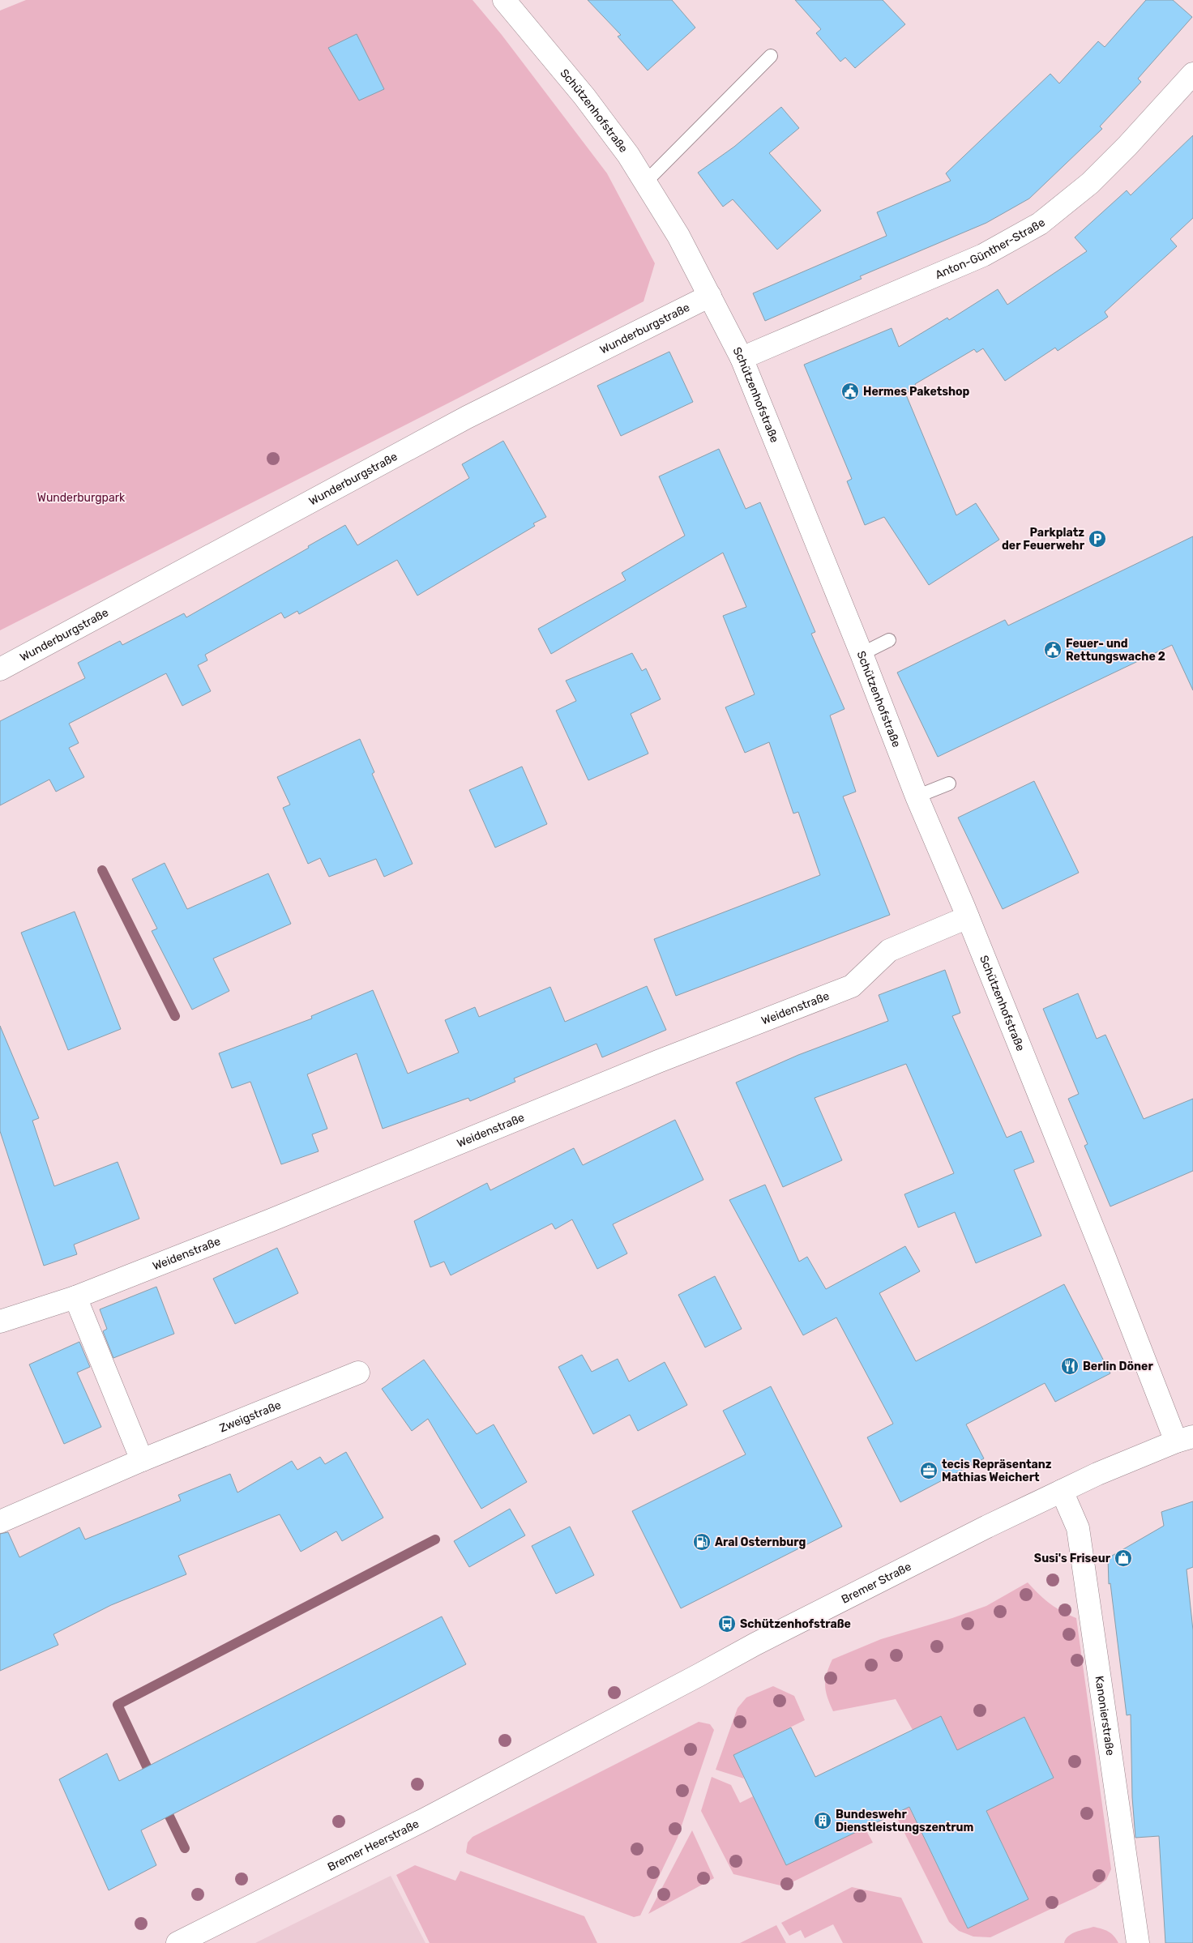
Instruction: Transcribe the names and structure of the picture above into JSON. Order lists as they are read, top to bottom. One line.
{"streets":{"street":["Schützenhofstraße","Anton-Günther-Straße","Wunderburgstraße","Weidenstraße","Zweigstraße","Bremer Straße","Kanonierstraße","Bremer Heerstraße"]},"crossings":[["Schützenhofstraße","Anton-Günther-Straße"],["Schützenhofstraße","Wunderburgstraße"],["Schützenhofstraße","Weidenstraße"],["Schützenhofstraße","Bremer Straße"],["Bremer Straße","Kanonierstraße"],["Bremer Straße","Bremer Heerstraße"]],"parks":["Wunderburgpark"],"places":{"public building":["Hermes Paketshop","Feuer- und Rettungswache 2"],"parking":["Parkplatz der Feuerwehr"],"restaurant":["Berlin Döner"],"office":["tecis Repräsentanz Mathias Weichert"],"fuel station":["Aral Osternburg"],"shop":["Susi's Friseur"],"bus stop":["Schützenhofstraße"],"building":["Bundeswehr Dienstleistungszentrum"]}}
